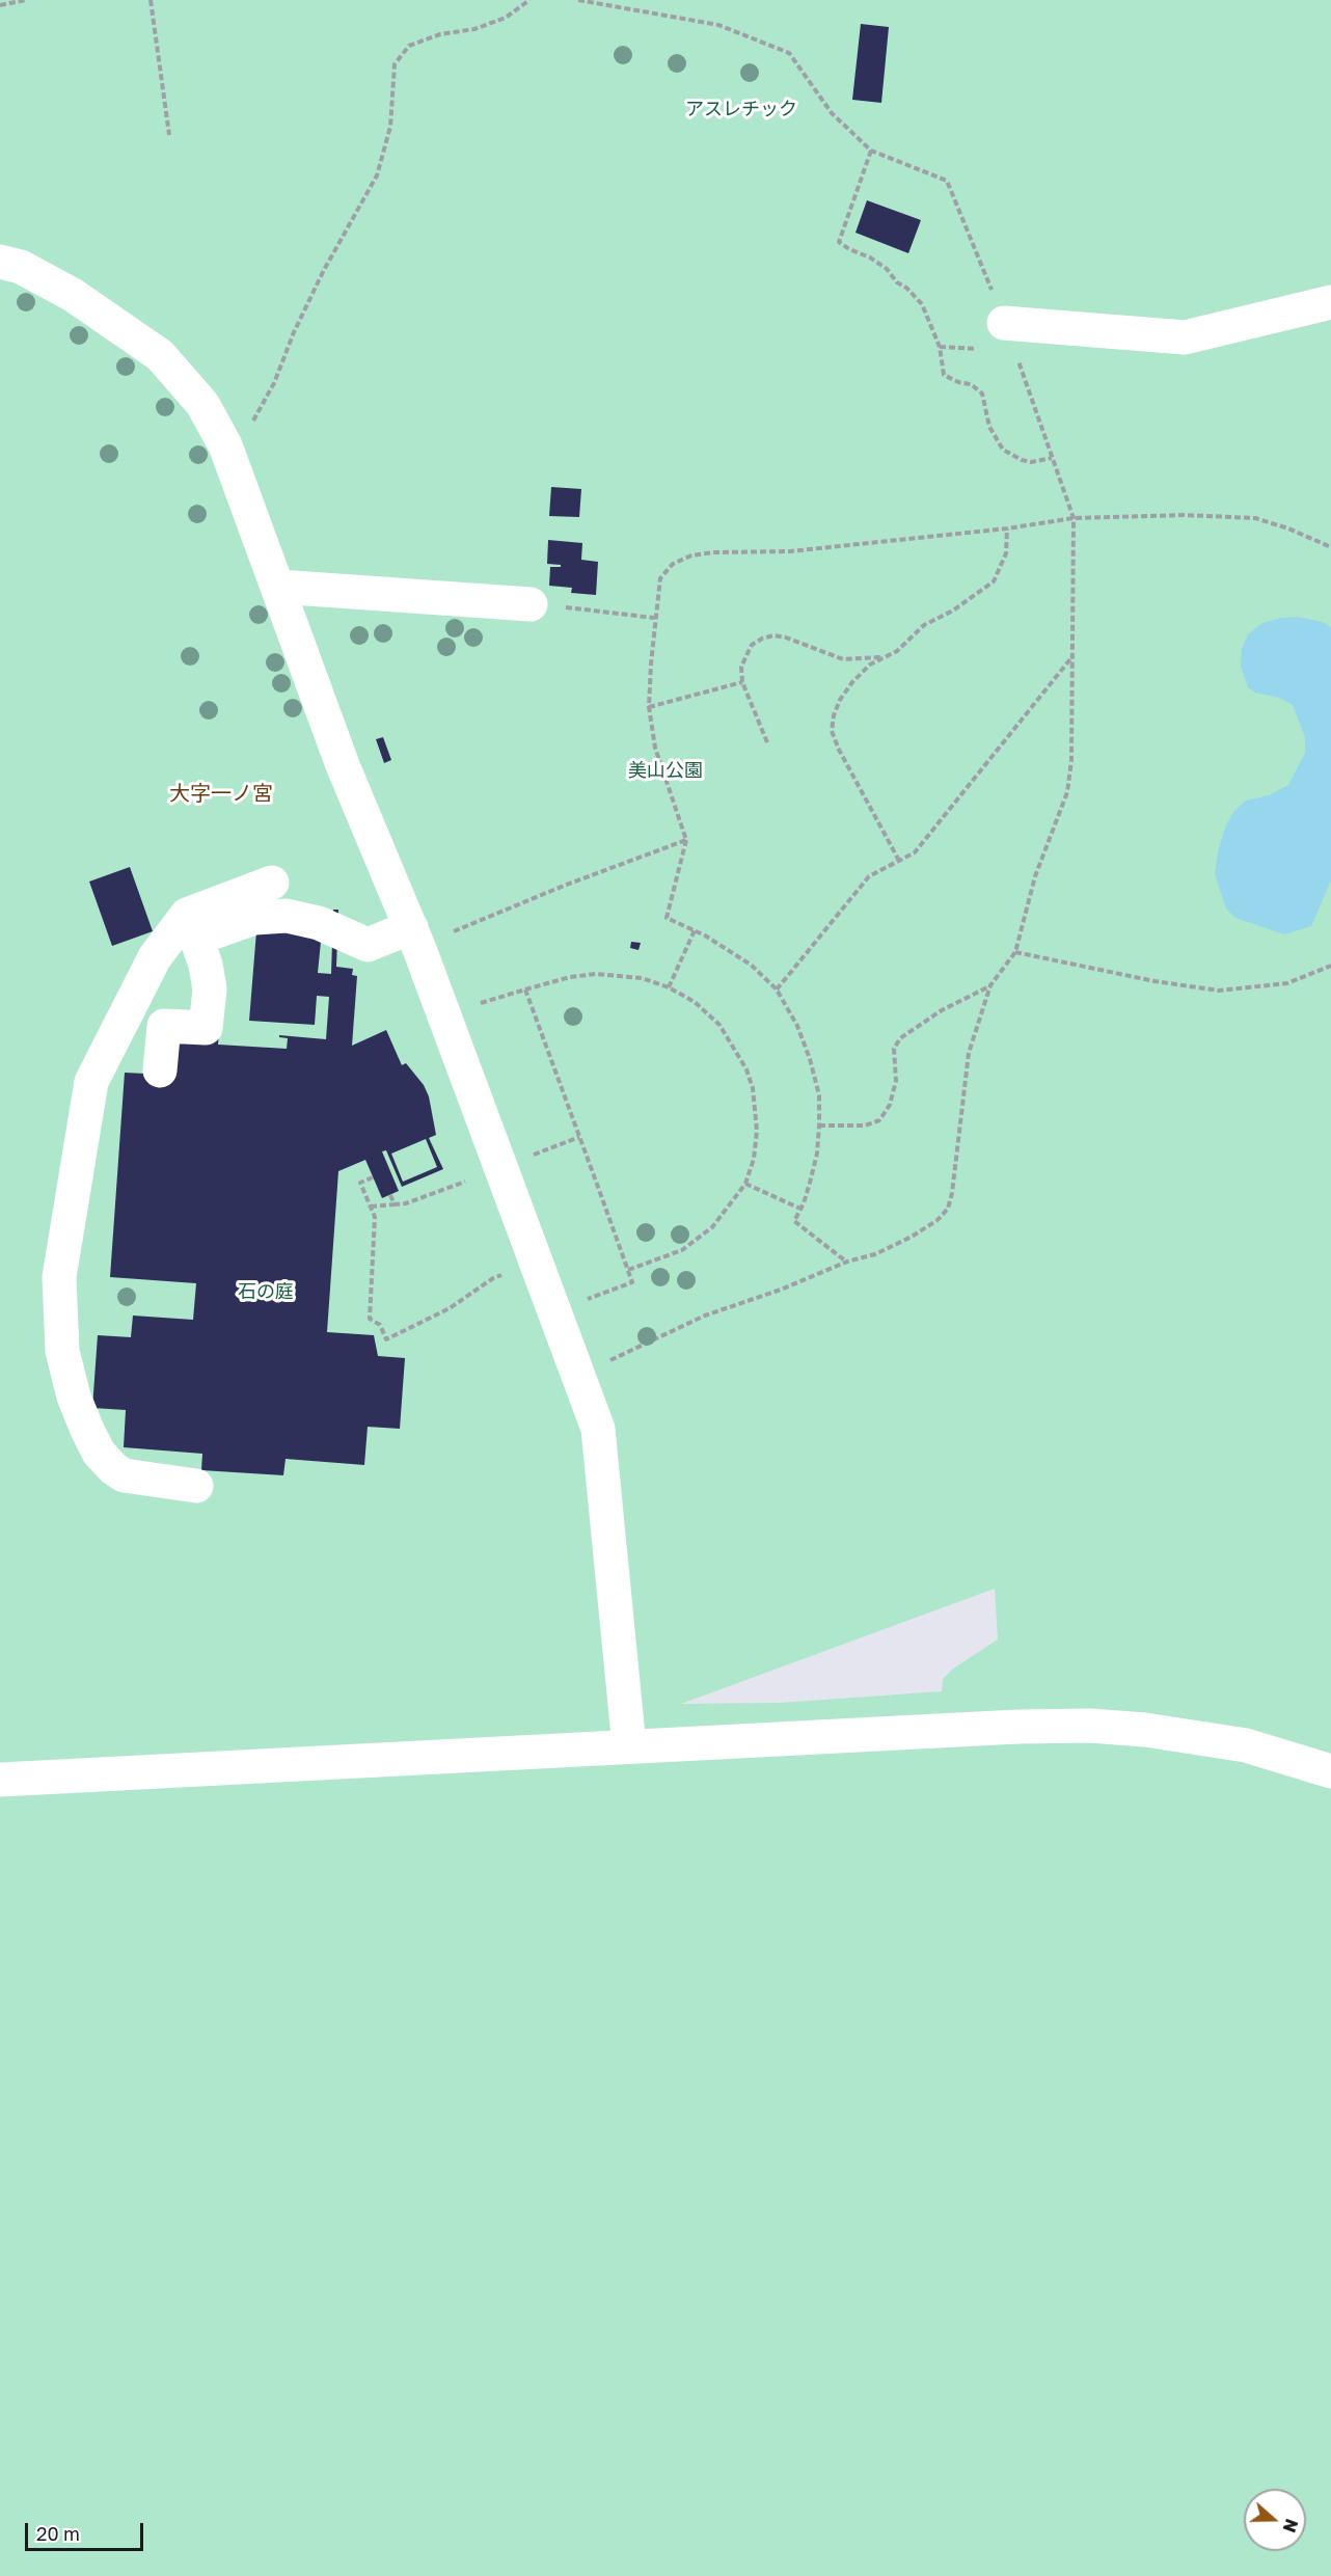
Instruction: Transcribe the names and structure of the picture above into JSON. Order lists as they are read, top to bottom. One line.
{"districts":["大字一ノ宮"],"parks":["アスレチック","美山公園","石の庭"],"scale_bar":"20 m","north":"right"}
